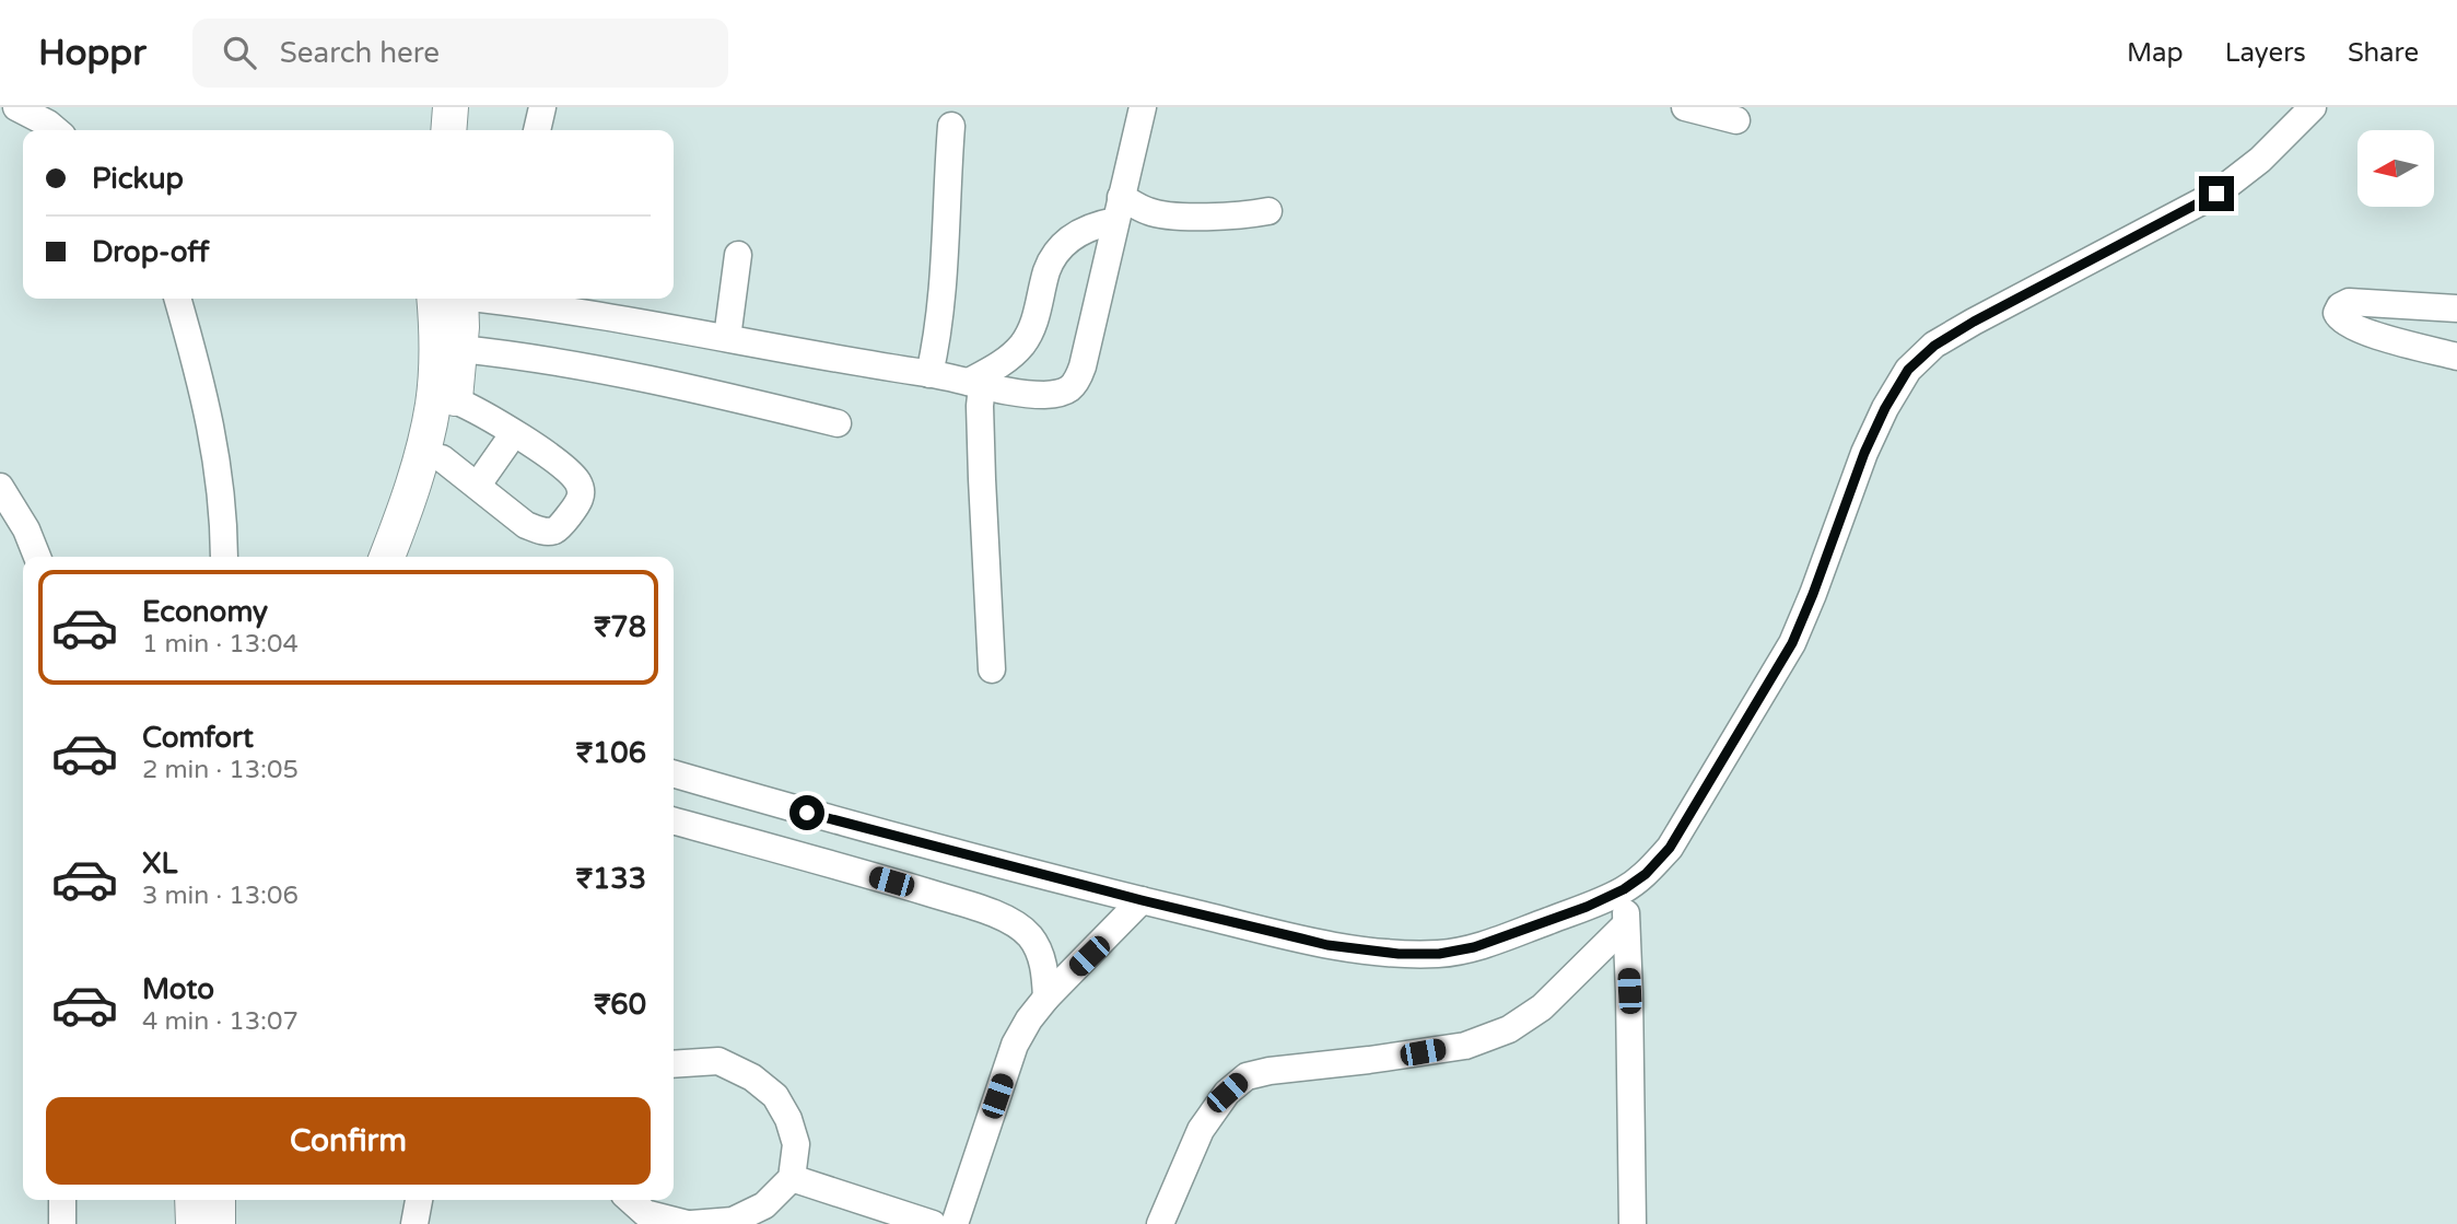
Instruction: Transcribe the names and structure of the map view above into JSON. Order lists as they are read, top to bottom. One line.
{"north":"left","page":{"header":"Hoppr","search":"Search here","nav":["Map","Layers","Share"],"banner":["Pickup","Drop-off"],"list":[{"name":"Economy","note":"1 min · 13:04","value":"₹78"},{"name":"Comfort","note":"2 min · 13:05","value":"₹106"},{"name":"XL","note":"3 min · 13:06","value":"₹133"},{"name":"Moto","note":"4 min · 13:07","value":"₹60"}],"buttons":"Confirm"}}
